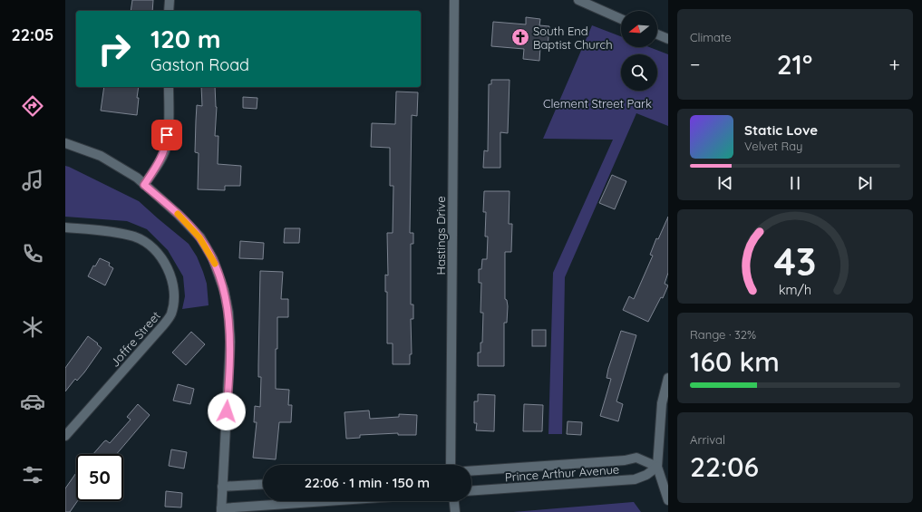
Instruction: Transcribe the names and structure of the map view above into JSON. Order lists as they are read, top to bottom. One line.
{"streets":{"street":["Hastings Drive","Joffre Street","Prince Arthur Avenue"]},"parks":["Clement Street Park"],"places":{"church":["South End Baptist Church"]},"north":"left","page":{"tabs":"22:05","tile":["Climate",["Range · 32%","160 km"],["Arrival","22:06"]],"turn":["120 m","Gaston Road"],"heat":["−","21°","+"],"song":["Static Love","Velvet Ray"],"limit":"50","trip":"22:06 · 1 min · 150 m","gauge":["43","km/h"]}}
